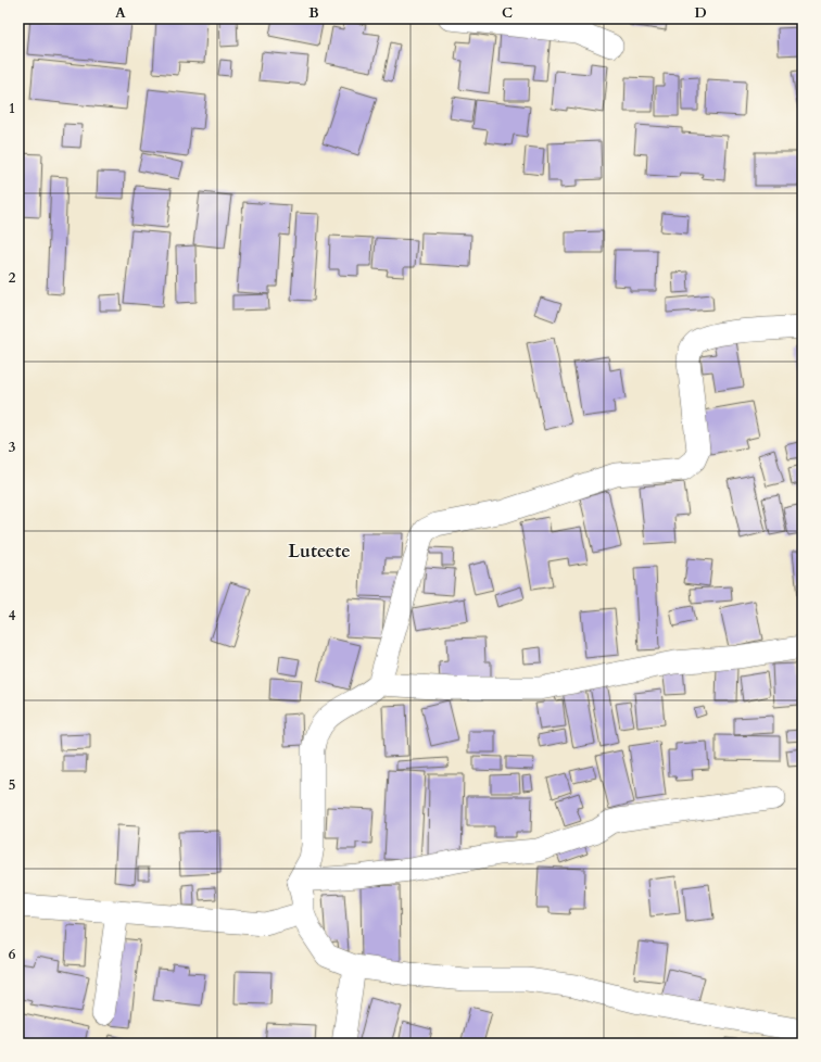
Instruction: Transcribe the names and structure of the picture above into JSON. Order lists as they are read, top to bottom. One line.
{"districts":["Luteete"],"grid":{"columns":["A","B","C","D"],"rows":["1","2","3","4","5","6"]}}
